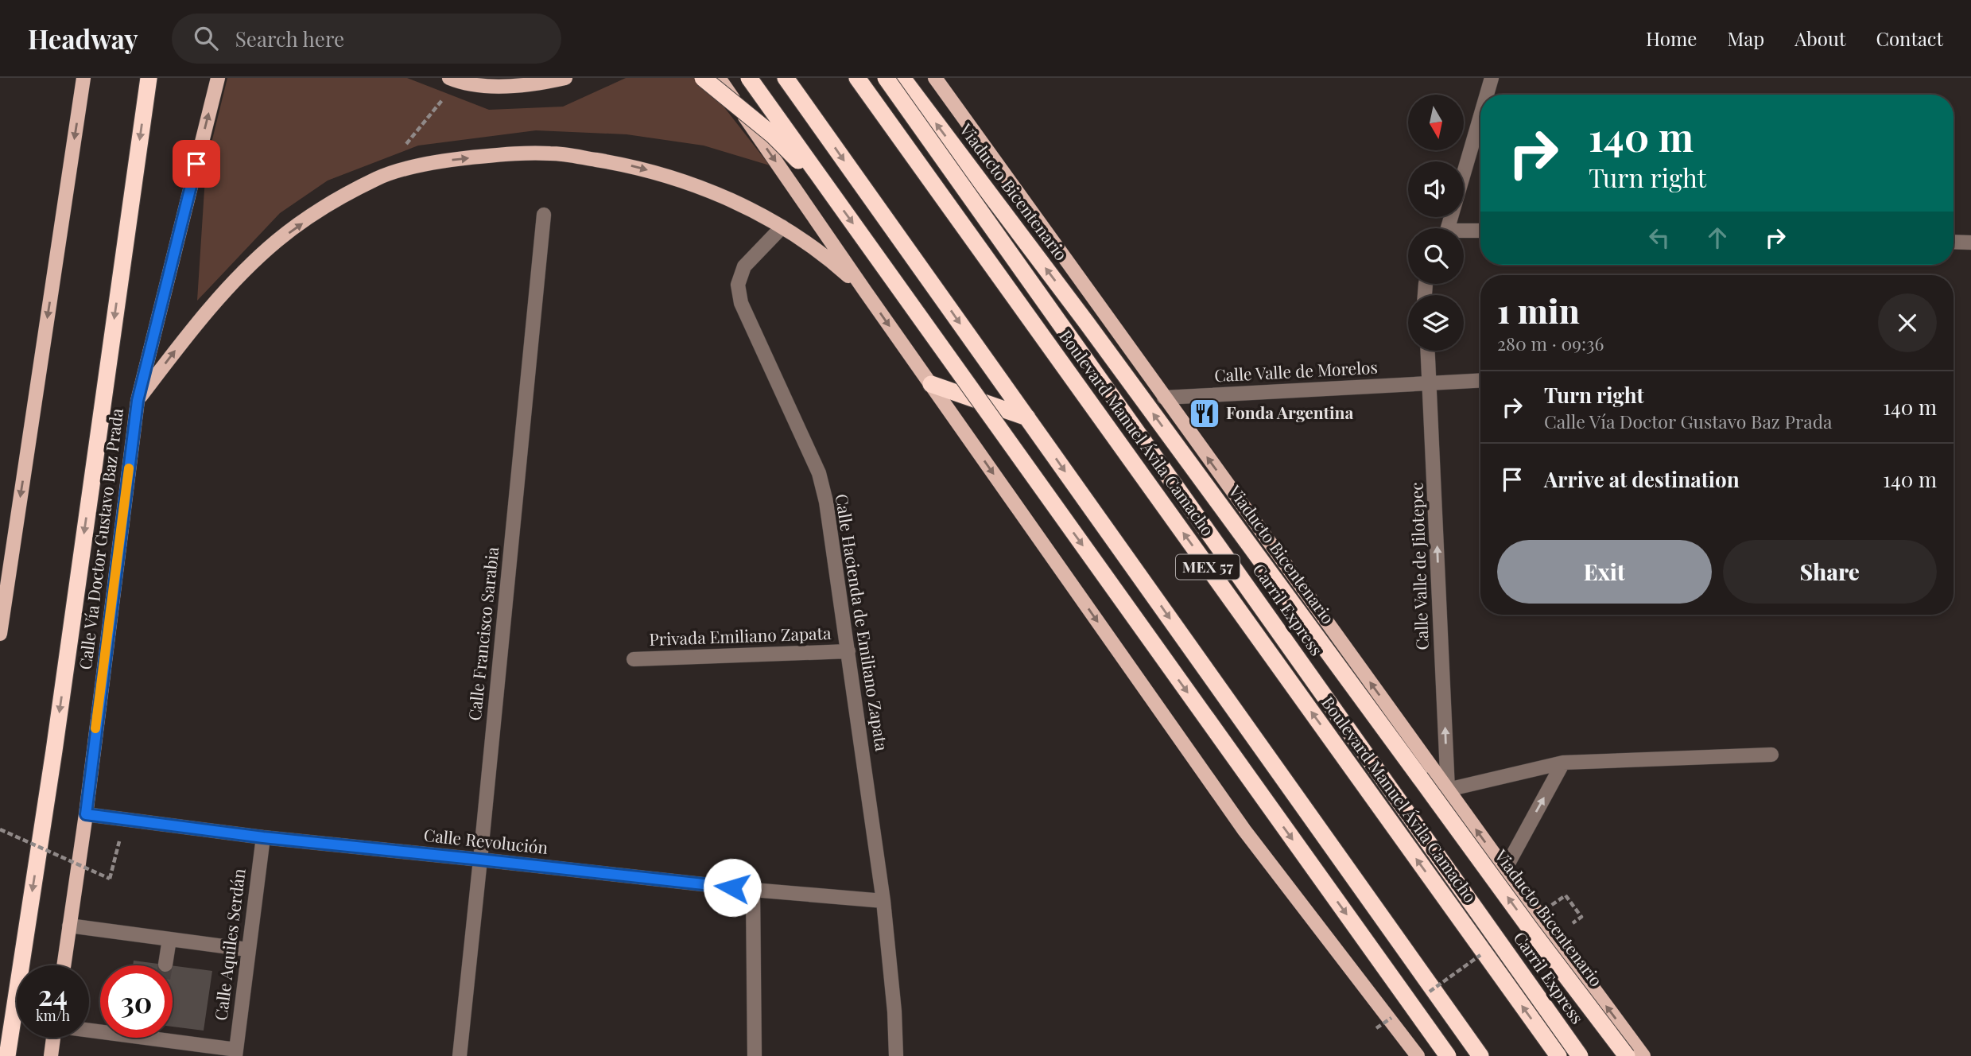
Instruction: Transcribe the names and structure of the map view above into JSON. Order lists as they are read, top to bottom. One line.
{"streets":{"highway":["Viaducto Bicentenario","Boulevard Manuel Ávila Camacho","MEX 57","Carril Express"],"main road":["Calle Vía Doctor Gustavo Baz Prada"],"street":["Calle Valle de Morelos","Calle Valle de Jilotepec","Calle Hacienda de Emiliano Zapata","Calle Francisco Sarabia","Privada Emiliano Zapata","Calle Revolución","Calle Aquiles Serdán"]},"crossings":[["Calle Valle de Morelos","Calle Valle de Jilotepec"],["Calle Vía Doctor Gustavo Baz Prada","Calle Revolución"],["Calle Hacienda de Emiliano Zapata","Privada Emiliano Zapata"],["Calle Hacienda de Emiliano Zapata","Calle Revolución"],["Calle Francisco Sarabia","Calle Revolución"],["Calle Revolución","Calle Aquiles Serdán"]],"one_way":["Calle Valle de Jilotepec"],"places":{"restaurant":["Fonda Argentina"]},"north":"bottom","page":{"header":"Headway","search":"Search here","nav":["Home","Map","About","Contact"],"turn":["140 m","Turn right"],"heading":["1 min","280 m · 09:36"],"list":[{"name":"Turn right","note":"Calle Vía Doctor Gustavo Baz Prada","value":"140 m"},{"name":"Arrive at destination","value":"140 m"}],"buttons":["Exit","Share"],"speed":"24 km/h","limit":"30"}}
